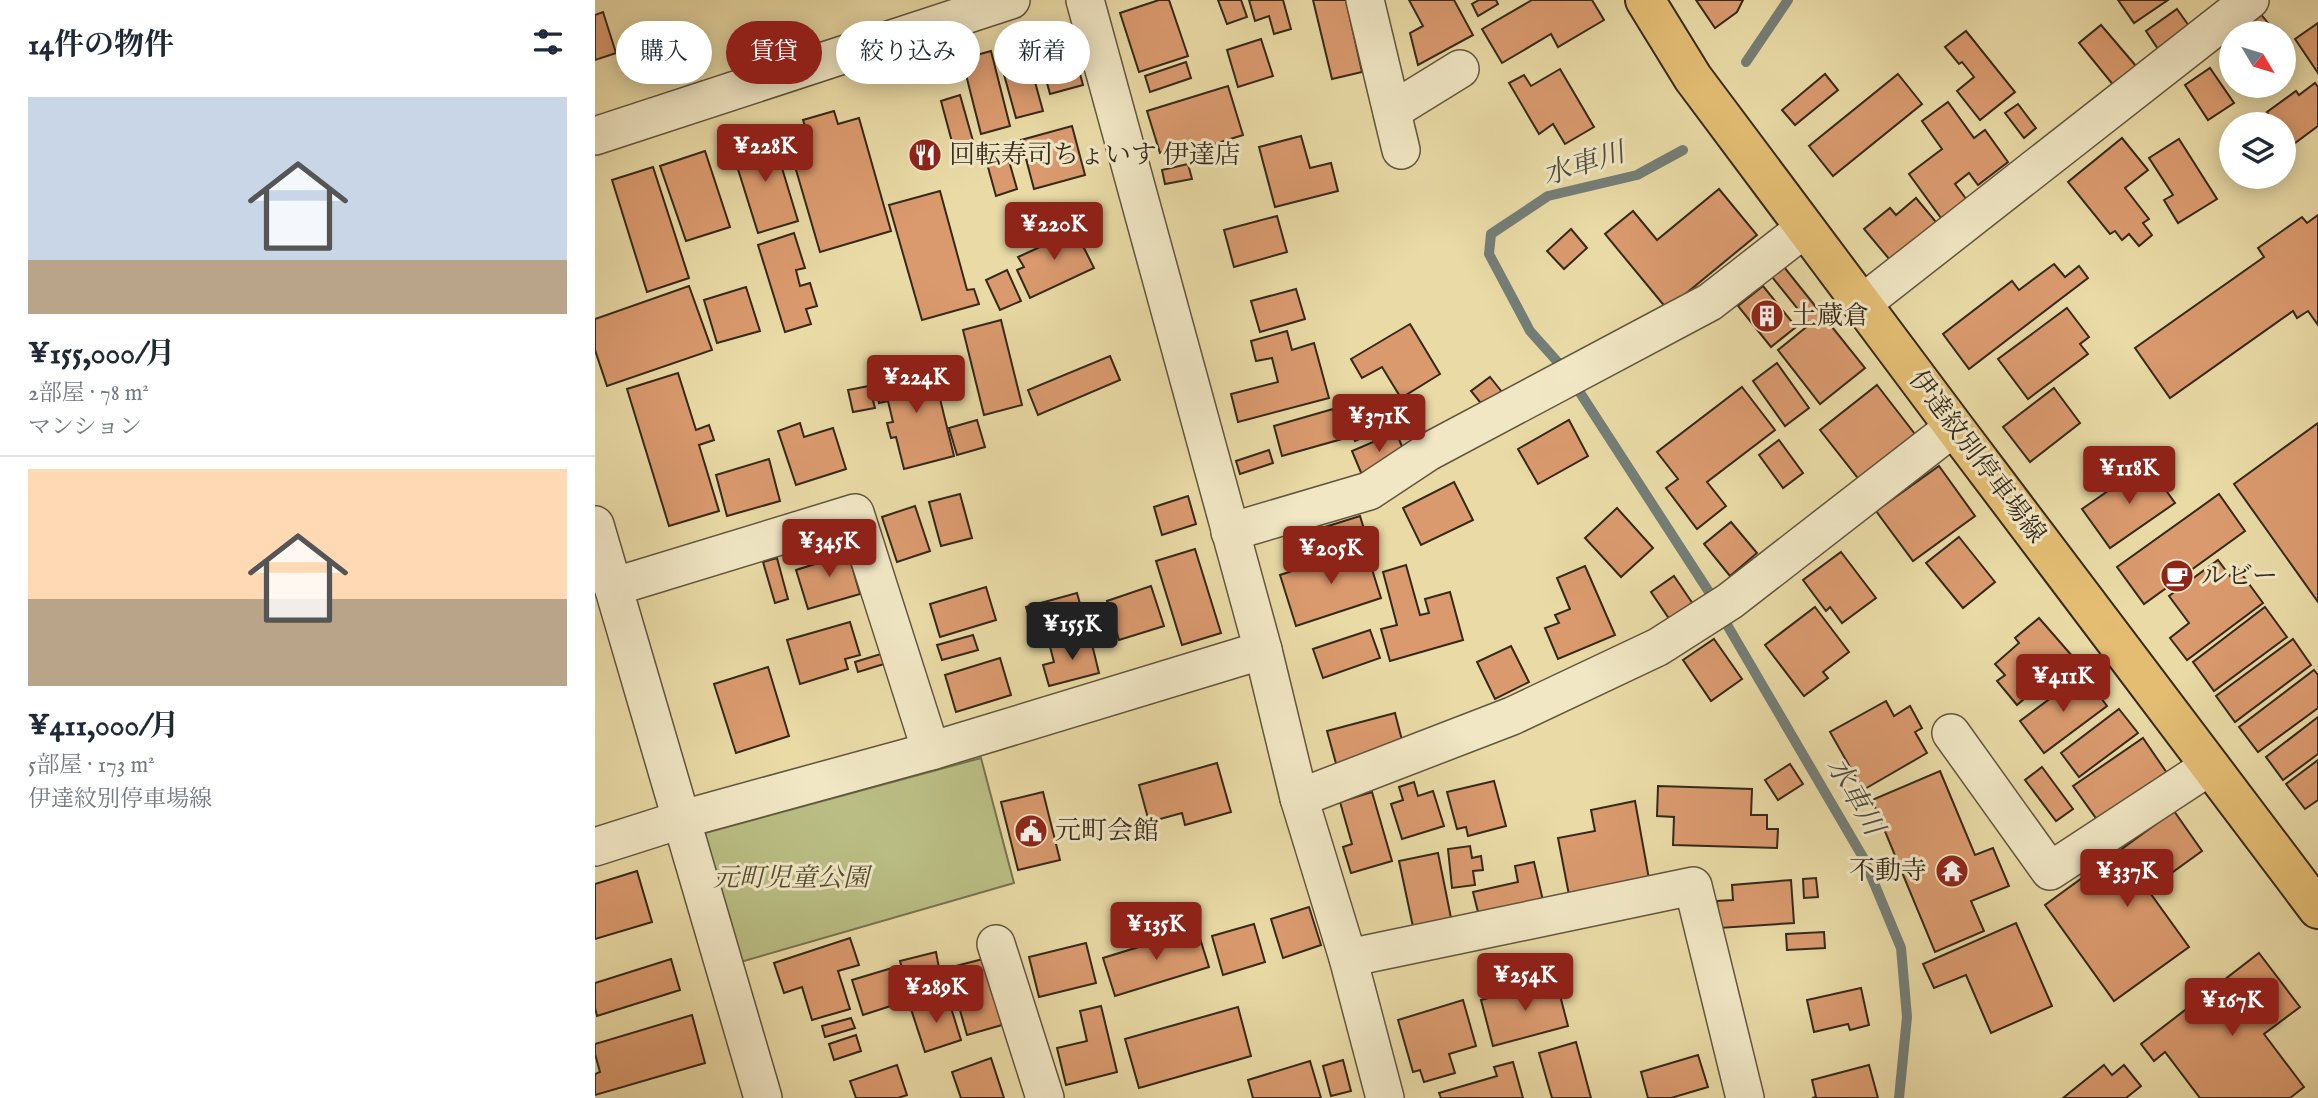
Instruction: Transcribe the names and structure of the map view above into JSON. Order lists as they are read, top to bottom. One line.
{"streets":{"main road":["伊達紋別停車場線"]},"water":["水車川"],"parks":["元町児童公園"],"places":{"restaurant":["回転寿司ちょいす 伊達店"],"building":["土蔵倉"],"cafe":["ルビー"],"public building":["元町会館"],"temple":["不動寺"]},"north":"bottom right","page":{"heading":"14件の物件","chip":["購入","賃貸","絞り込み","新着"],"list":[{"name":"¥155,000/月","note":"2部屋 · 78 m² · マンション"},{"name":"¥411,000/月","note":"5部屋 · 173 m² · 伊達紋別停車場線"}],"price":["¥228K","¥220K","¥224K","¥371K","¥118K","¥345K","¥205K","¥155K","¥411K","¥337K","¥135K","¥254K","¥289K","¥167K"]}}
